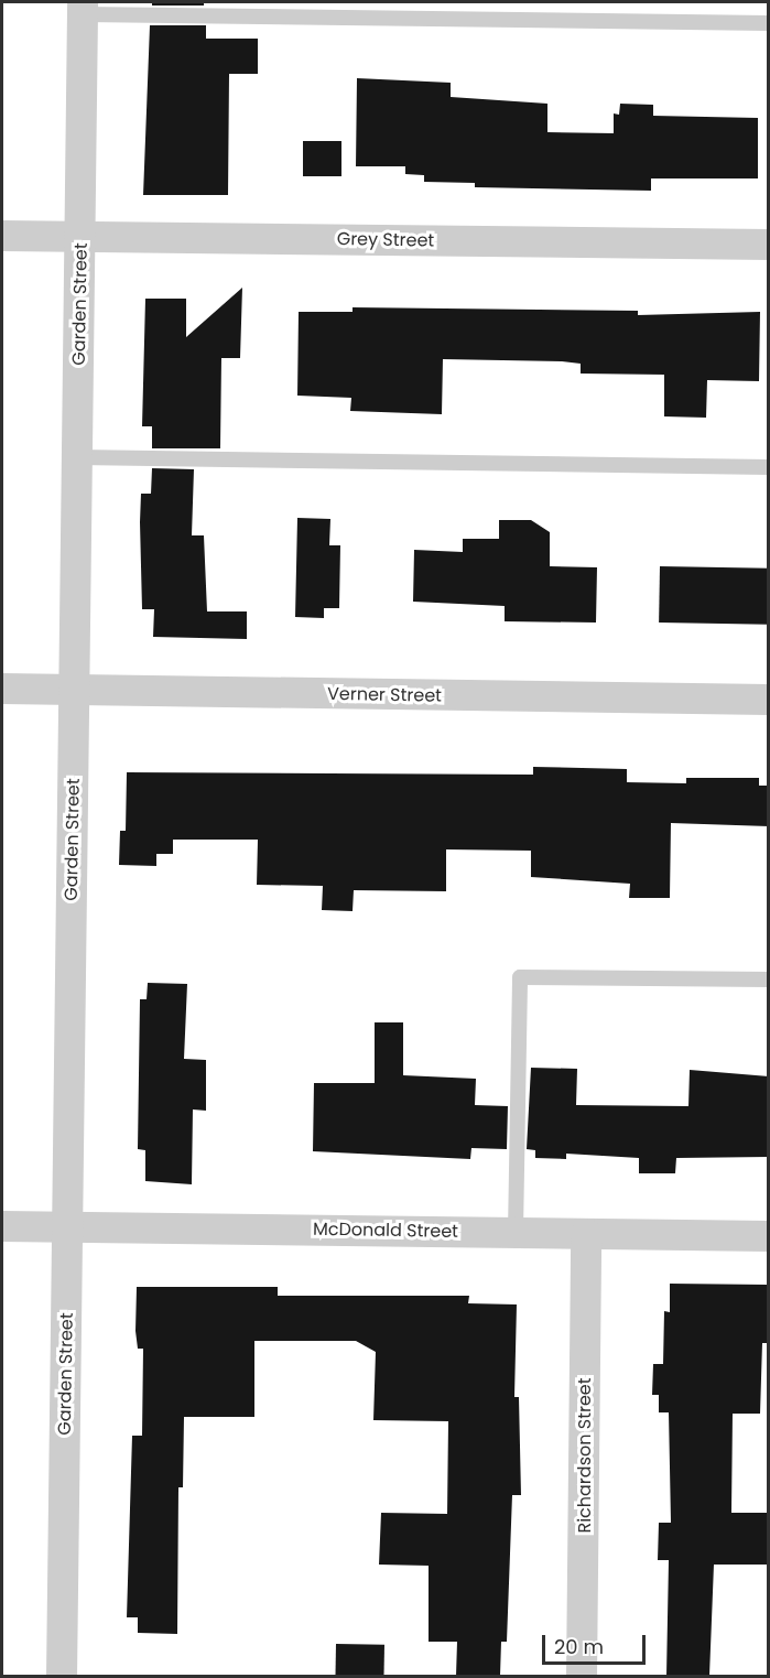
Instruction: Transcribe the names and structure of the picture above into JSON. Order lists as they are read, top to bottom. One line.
{"streets":{"street":["Grey Street","Garden Street","Verner Street","McDonald Street","Richardson Street"]},"crossings":[["Grey Street","Garden Street"],["Garden Street","Verner Street"],["Garden Street","McDonald Street"],["McDonald Street","Richardson Street"]],"scale_bar":"20 m"}
